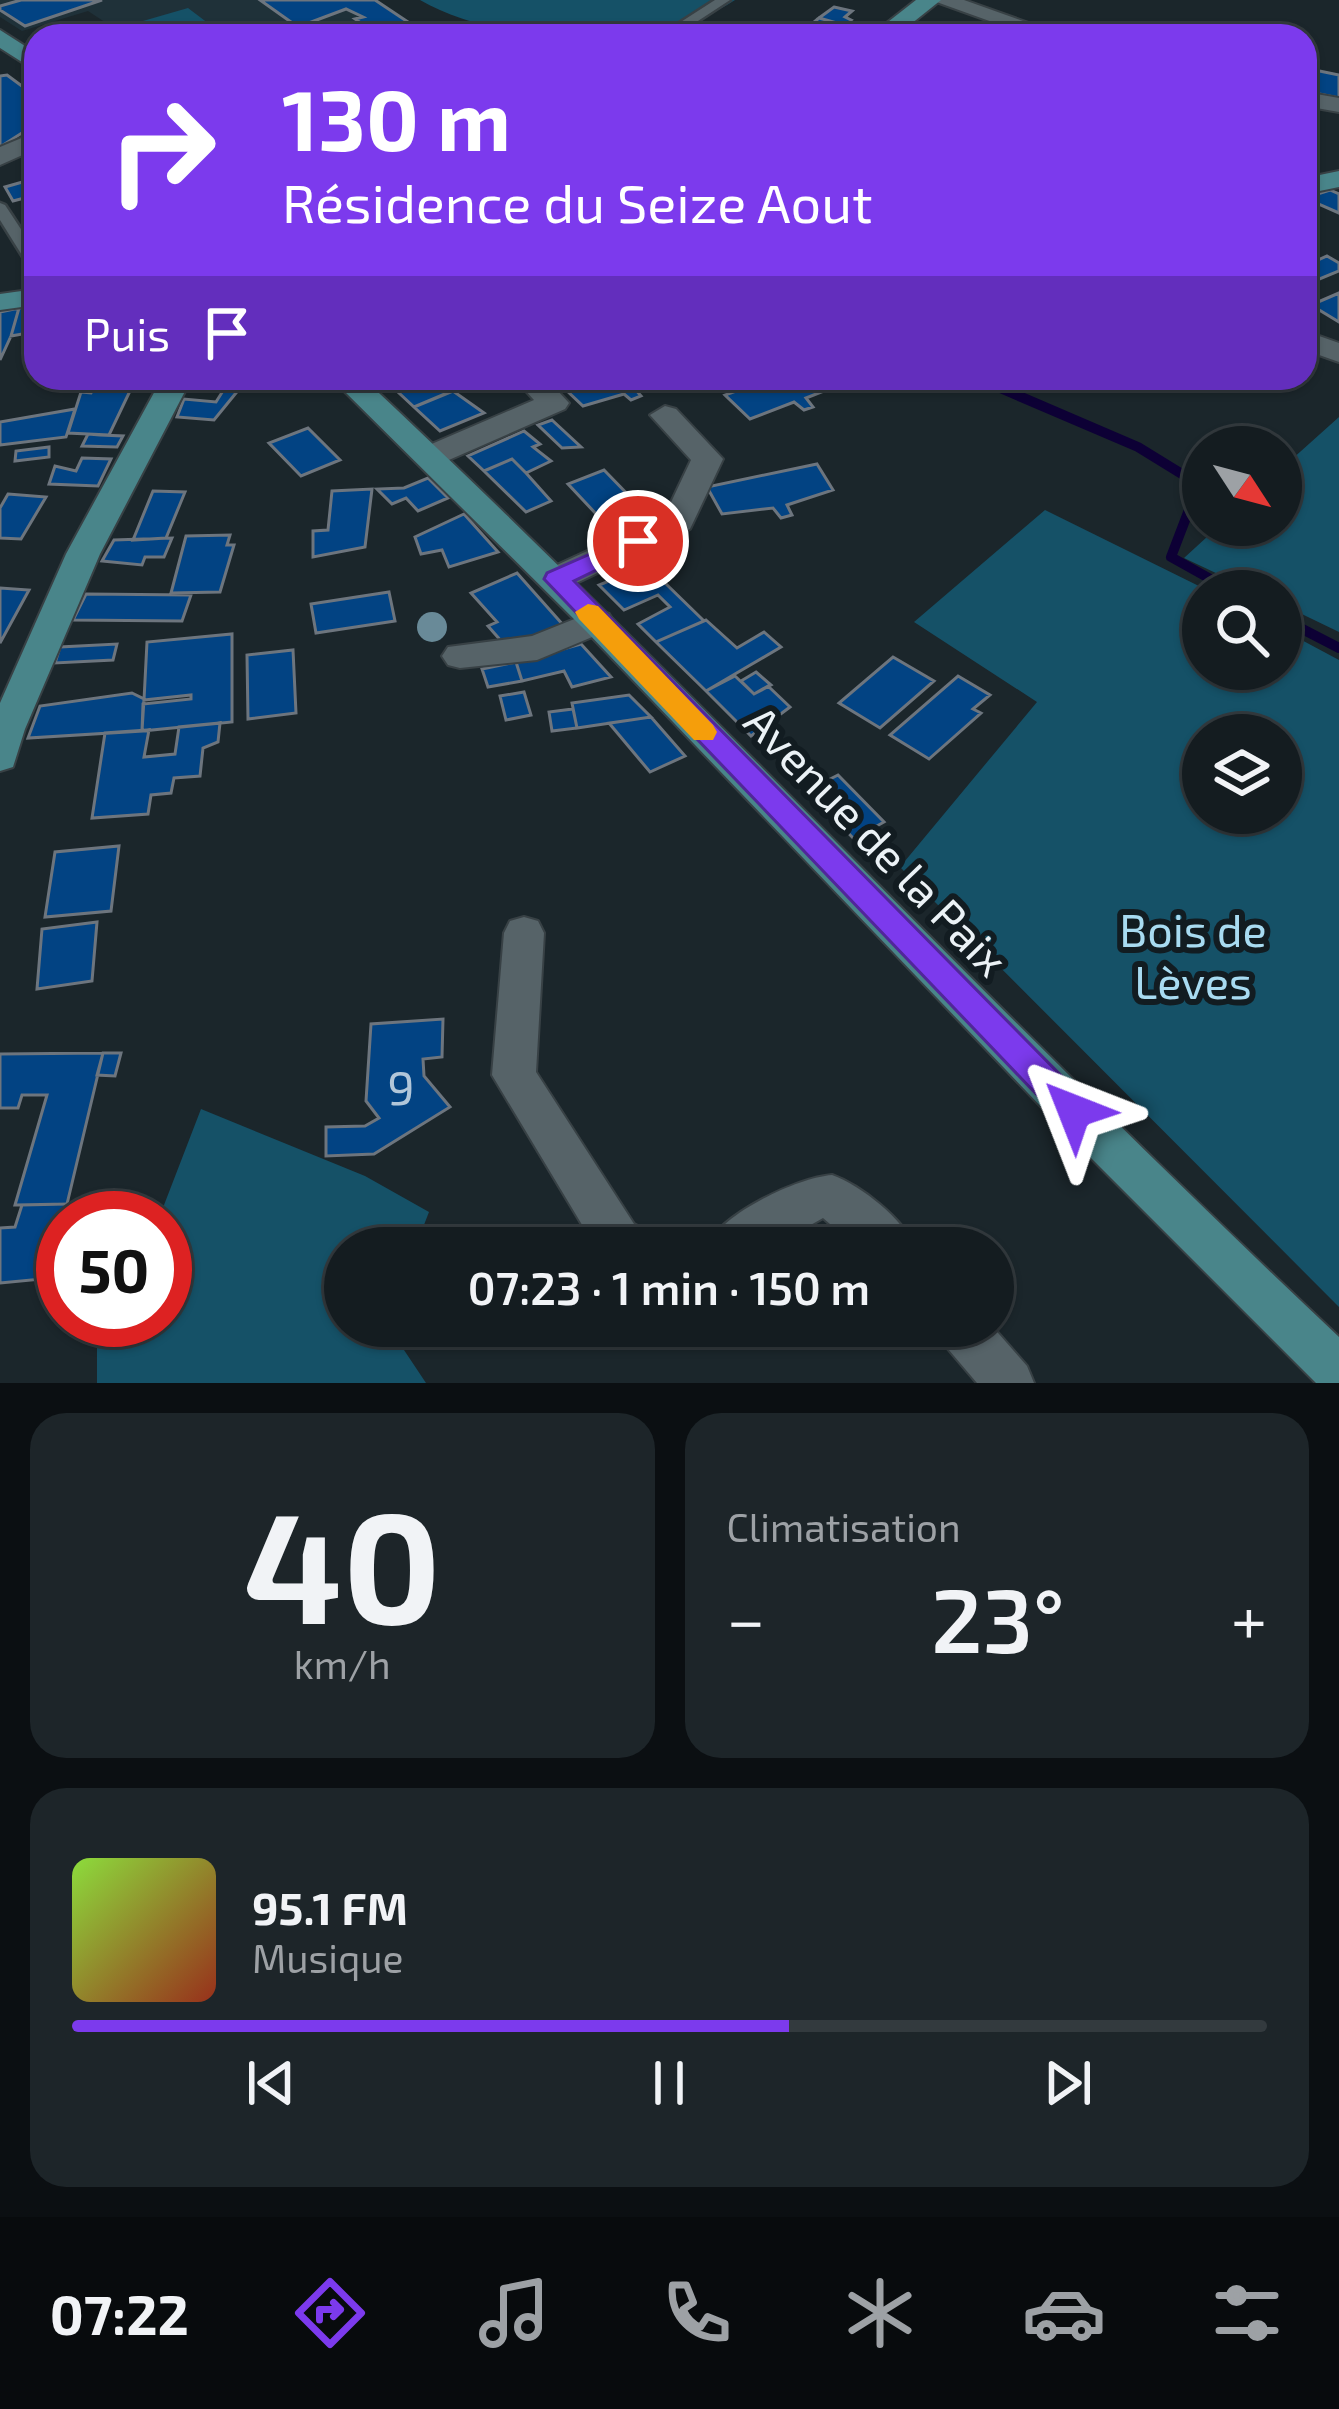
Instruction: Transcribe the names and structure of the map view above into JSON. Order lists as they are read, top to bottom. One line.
{"streets":{"main road":["Avenue de la Paix"]},"parks":["Bois de Lèves"],"house_numbers":["9"],"north":"bottom right","page":{"turn":["130 m","Résidence du Seize Aout"],"then":"Puis","limit":"50","trip":"07:23 · 1 min · 150 m","tile":[["40","km/h"],"Climatisation"],"heat":["−","23°","+"],"song":["95.1 FM","Musique"],"tabs":"07:22"}}
